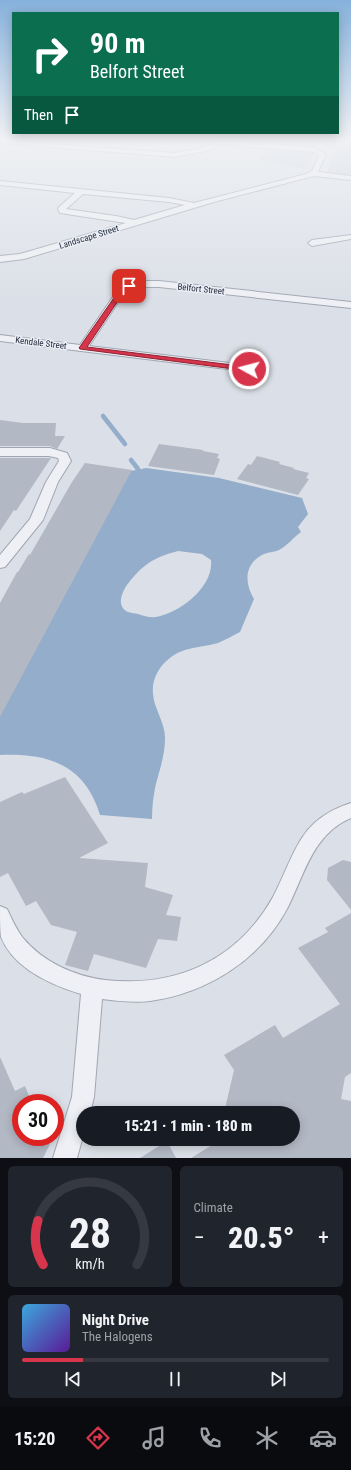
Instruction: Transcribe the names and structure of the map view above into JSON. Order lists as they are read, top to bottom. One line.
{"streets":{"street":["Landscape Street","Belfort Street","Kendale Street"]},"crossings":[["Belfort Street","Kendale Street"]],"page":{"turn":["90 m","Belfort Street"],"then":"Then","limit":"30","trip":"15:21 · 1 min · 180 m","tile":"Climate","heat":["−","20.5°","+"],"song":["Night Drive","The Halogens"],"tabs":"15:20","gauge":["28","km/h"]}}
